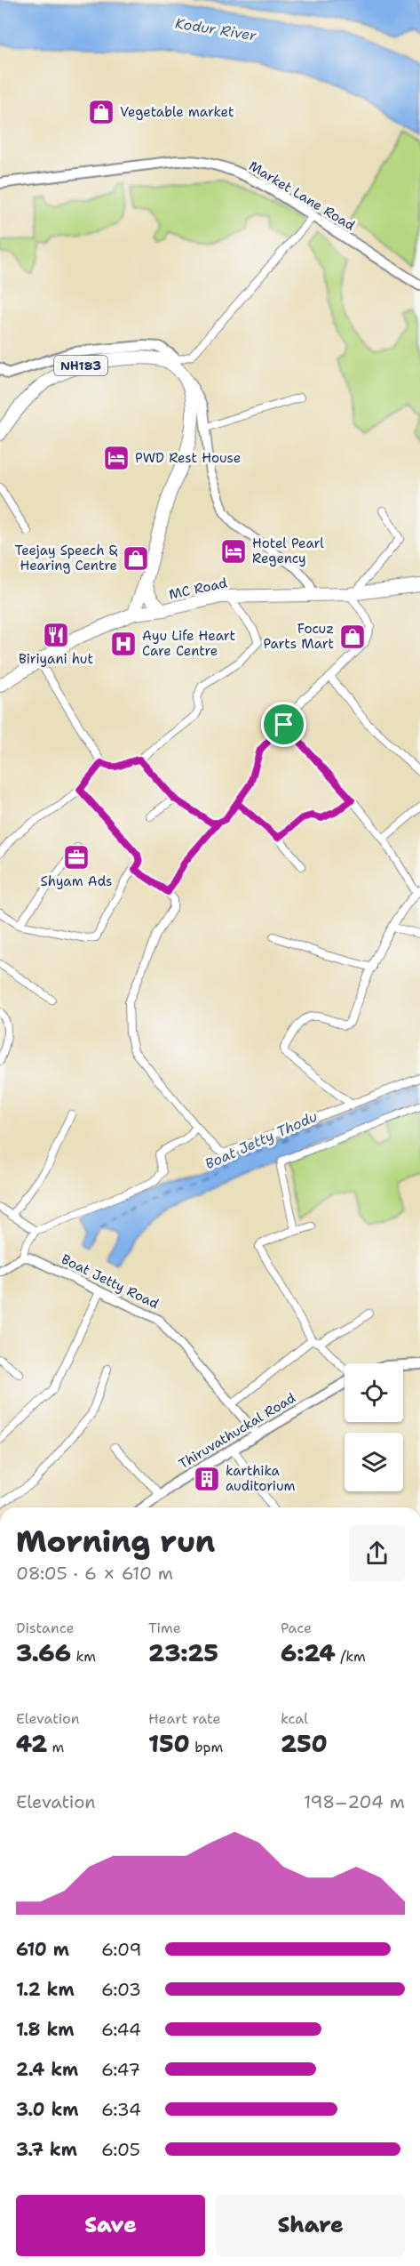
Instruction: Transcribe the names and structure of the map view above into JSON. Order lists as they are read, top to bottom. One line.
{"streets":{"highway":["NH183","MC Road"],"main road":["Market Lane Road","Thiruvathuckal Road"],"street":["Boat Jetty Road"]},"crossings":[["Boat Jetty Road","Thiruvathuckal Road"]],"water":["Kodur River","Boat Jetty Thodu"],"places":{"shop":["Vegetable market","Teejay Speech & Hearing Centre","Focuz Parts Mart"],"hotel":["PWD Rest House","Hotel Pearl Regency"],"restaurant":["Biriyani hut"],"hospital":["Ayu Life Heart Care Centre"],"office":["Shyam Ads"],"building":["karthika auditorium"]},"page":{"heading":["Morning run","08:05 · 6 × 610 m"],"stats":[["Distance","3.66 km"],["Time","23:25"],["Pace","6:24 /km"],["Elevation","42 m"],["Heart rate","150 bpm"],["kcal","250"]],"chart":["Elevation","198–204 m"],"list":[{"name":"610 m","note":"6:09"},{"name":"1.2 km","note":"6:03"},{"name":"1.8 km","note":"6:44"},{"name":"2.4 km","note":"6:47"},{"name":"3.0 km","note":"6:34"},{"name":"3.7 km","note":"6:05"}],"buttons":["Save","Share"]}}
